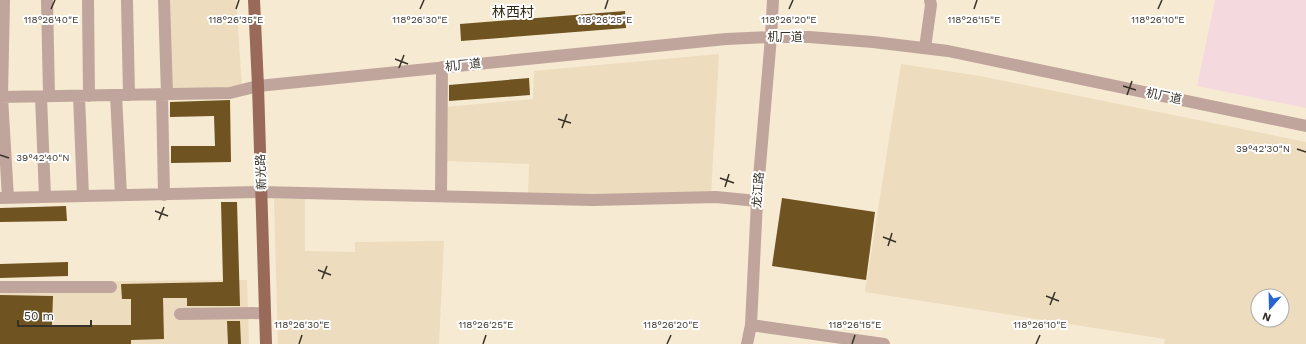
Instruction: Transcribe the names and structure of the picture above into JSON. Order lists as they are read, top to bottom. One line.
{"streets":{"main road":["新光路"],"street":["机厂道","龙江路"]},"crossings":[["机厂道","新光路"],["机厂道","龙江路"]],"districts":["林西村"],"scale_bar":"50 m","north":"bottom","coordinates":["118°26'40\"E","118°26'35\"E","118°26'30\"E","118°26'25\"E","118°26'20\"E","118°26'15\"E","118°26'10\"E","39°42'30\"N","39°42'40\"N"]}
